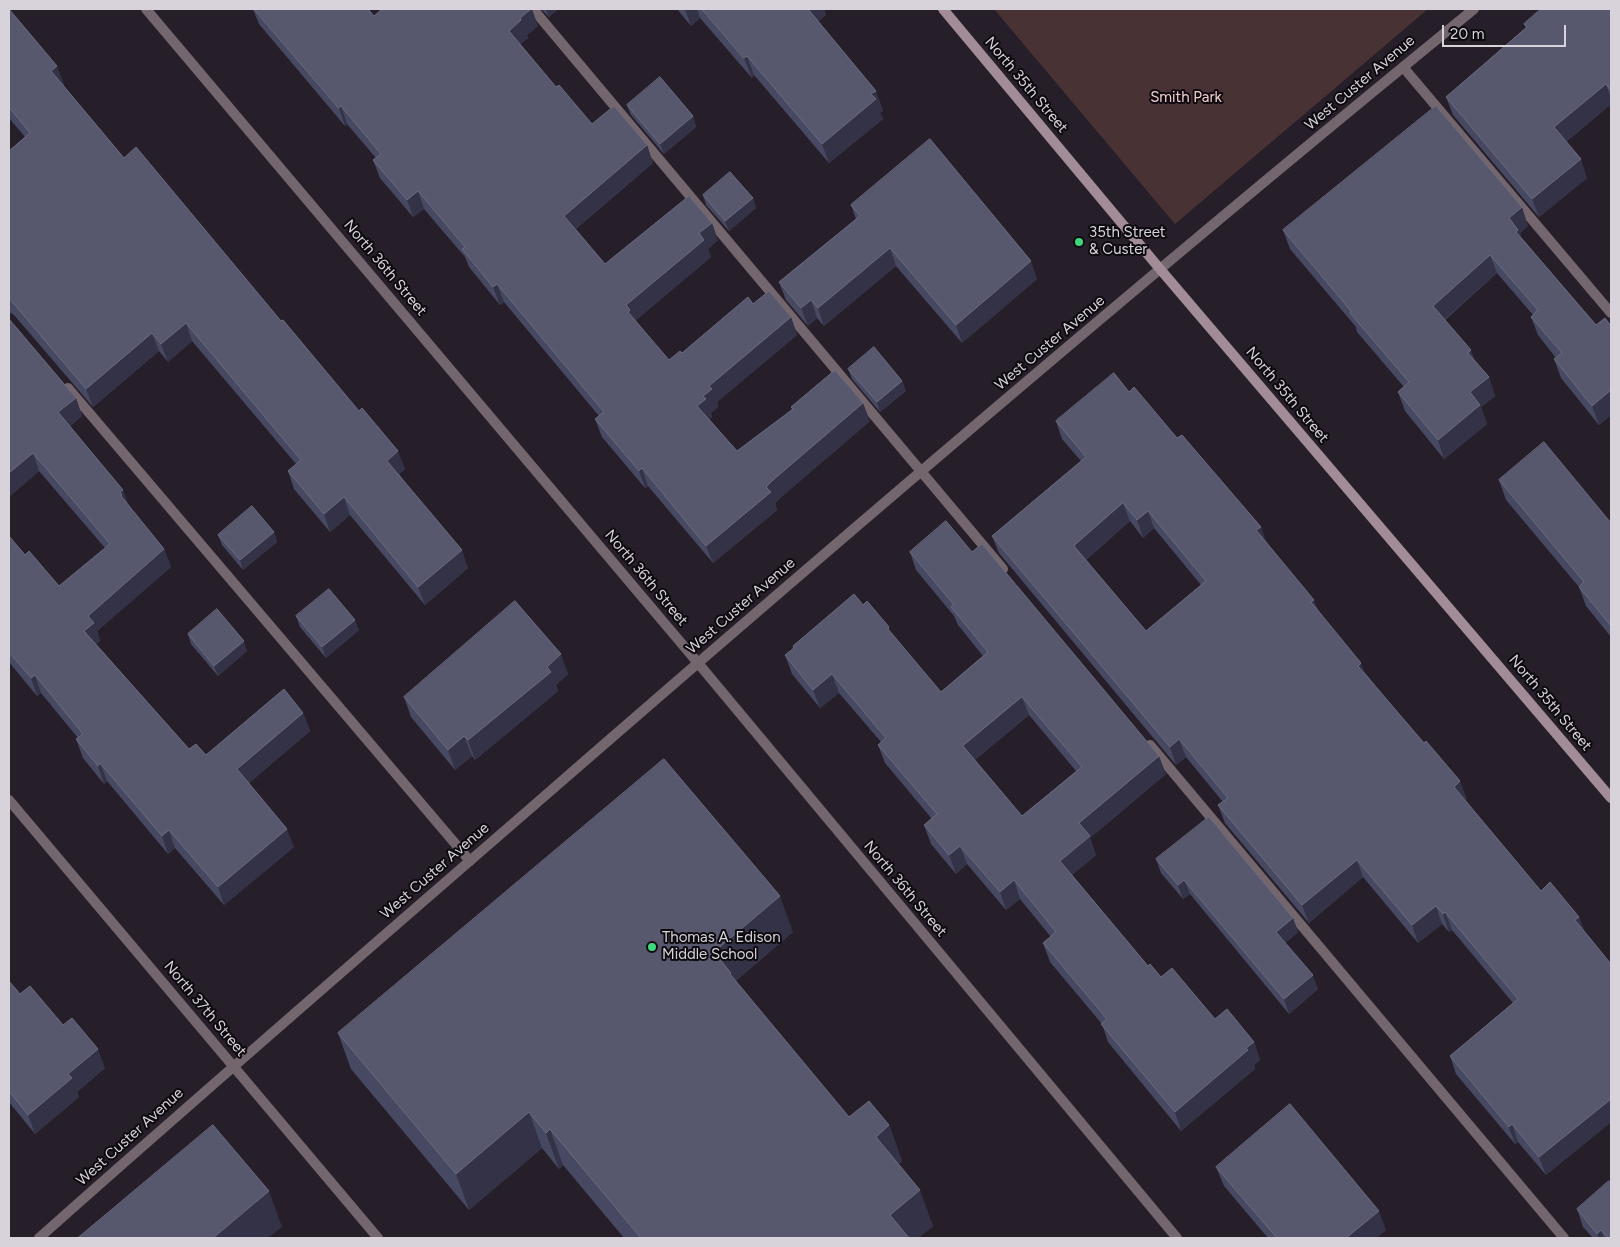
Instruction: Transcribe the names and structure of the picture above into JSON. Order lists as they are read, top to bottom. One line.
{"streets":{"street":["West Custer Avenue","North 35th Street","North 36th Street","North 37th Street"]},"crossings":[["West Custer Avenue","North 35th Street"],["West Custer Avenue","North 36th Street"],["West Custer Avenue","North 37th Street"]],"parks":["Smith Park"],"places":["35th Street & Custer","Thomas A. Edison Middle School"],"scale_bar":"20 m"}
